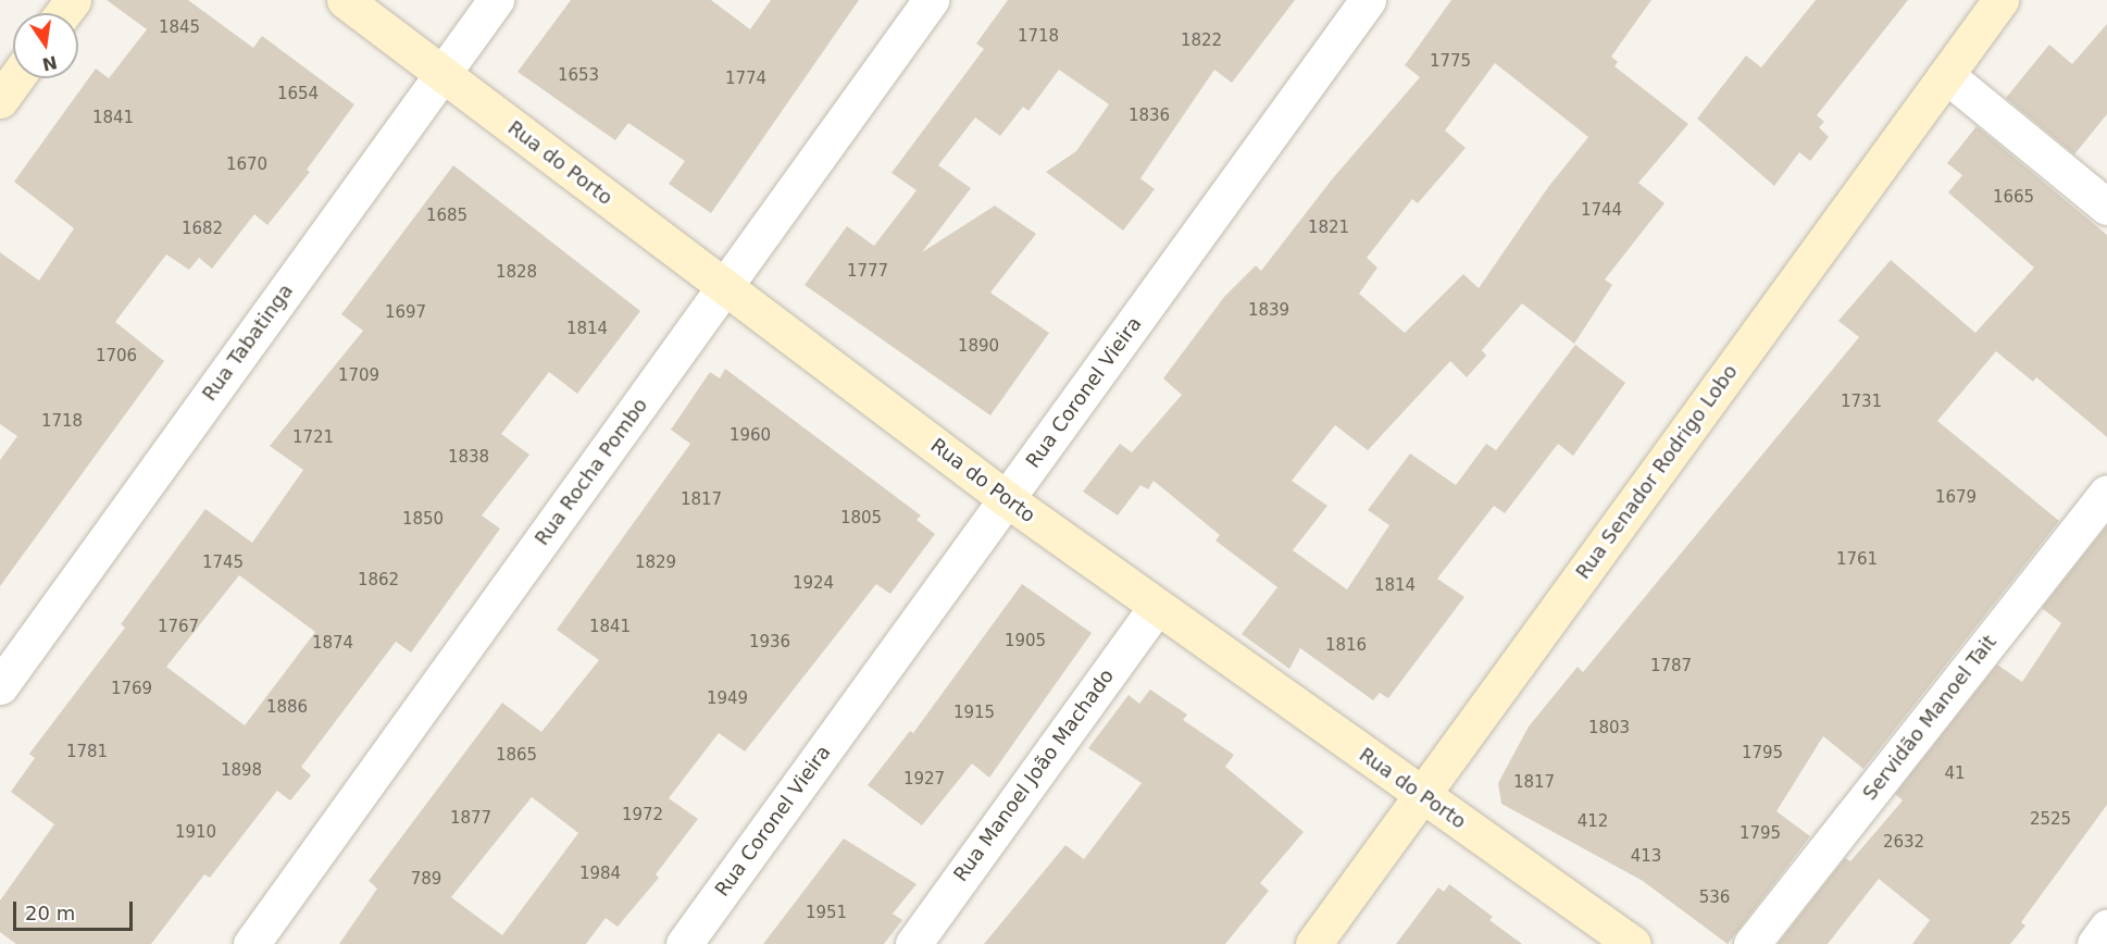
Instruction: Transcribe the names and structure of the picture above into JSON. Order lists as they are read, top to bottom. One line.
{"streets":{"street":["Rua do Porto","Rua Tabatinga","Rua Coronel Vieira","Rua Rocha Pombo","Rua Senador Rodrigo Lobo","Servidão Manoel Tait","Rua Manoel João Machado"]},"crossings":[["Rua do Porto","Rua Tabatinga"],["Rua do Porto","Rua Coronel Vieira"],["Rua do Porto","Rua Rocha Pombo"],["Rua do Porto","Rua Senador Rodrigo Lobo"],["Rua do Porto","Rua Manoel João Machado"]],"house_numbers":["1845","1718","1822","1775","1653","1774","1654","1836","1841","1670","1665","1744","1685","1821","1682","1777","1828","1839","1697","1814","1890","1706","1709","1731","1718","1960","1721","1838","1679","1817","1805","1850","1761","1745","1829","1862","1924","1814","1767","1841","1905","1936","1874","1816","1787","1769","1949","1886","1915","1803","1781","1795","1865","1898","41","1927","1817","1972","1877","2525","412","1910","1795","2632","413","1984","789","536","1951"],"scale_bar":"20 m","north":"bottom"}
